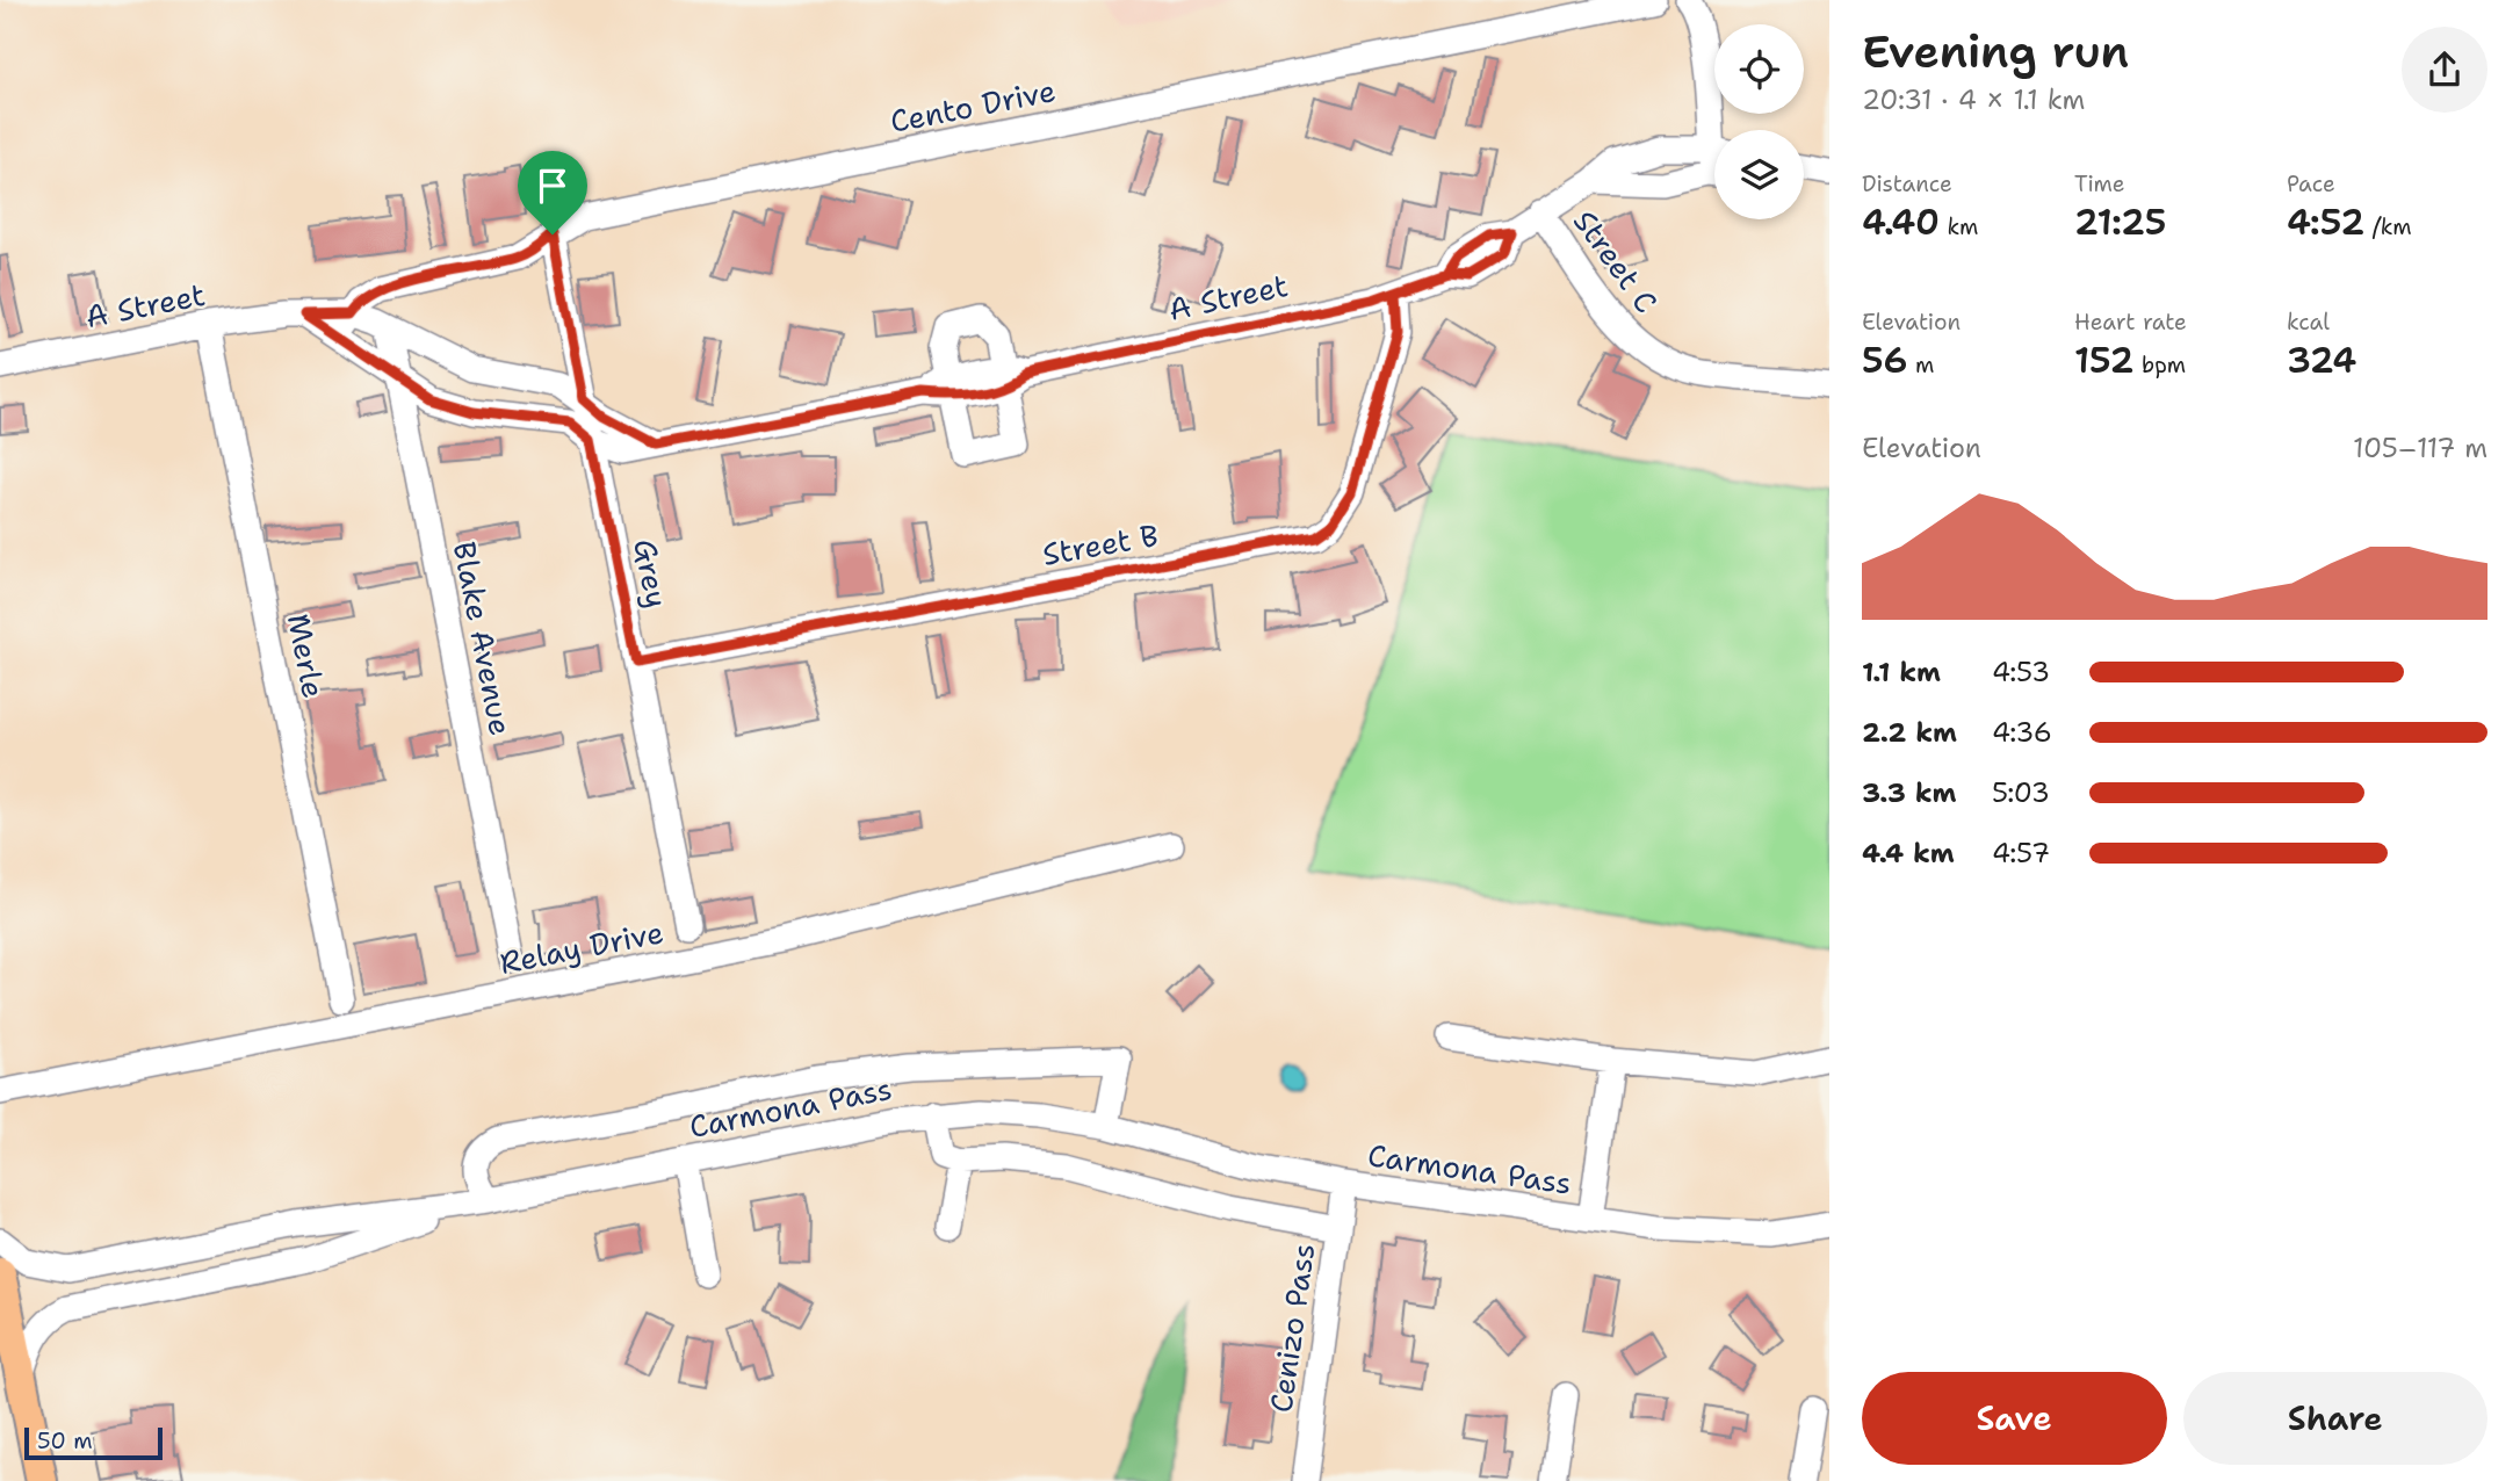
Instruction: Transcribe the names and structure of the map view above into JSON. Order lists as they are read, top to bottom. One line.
{"streets":{"street":["Cento Drive","Street C","A Street","Street B","Grey","Blake Avenue","Merle","Relay Drive","Carmona Pass","Cenizo Pass"]},"crossings":[["Cento Drive","A Street"],["Cento Drive","Grey"],["Street C","A Street"],["A Street","Street B"],["A Street","Grey"],["A Street","Blake Avenue"],["A Street","Merle"],["Street B","Grey"],["Carmona Pass","Cenizo Pass"]],"scale_bar":"50 m","page":{"heading":["Evening run","20:31 · 4 × 1.1 km"],"stats":[["Distance","4.40 km"],["Time","21:25"],["Pace","4:52 /km"],["Elevation","56 m"],["Heart rate","152 bpm"],["kcal","324"]],"chart":["Elevation","105–117 m"],"list":[{"name":"1.1 km","note":"4:53"},{"name":"2.2 km","note":"4:36"},{"name":"3.3 km","note":"5:03"},{"name":"4.4 km","note":"4:57"}],"buttons":["Save","Share"],"scale":"50 m"}}
